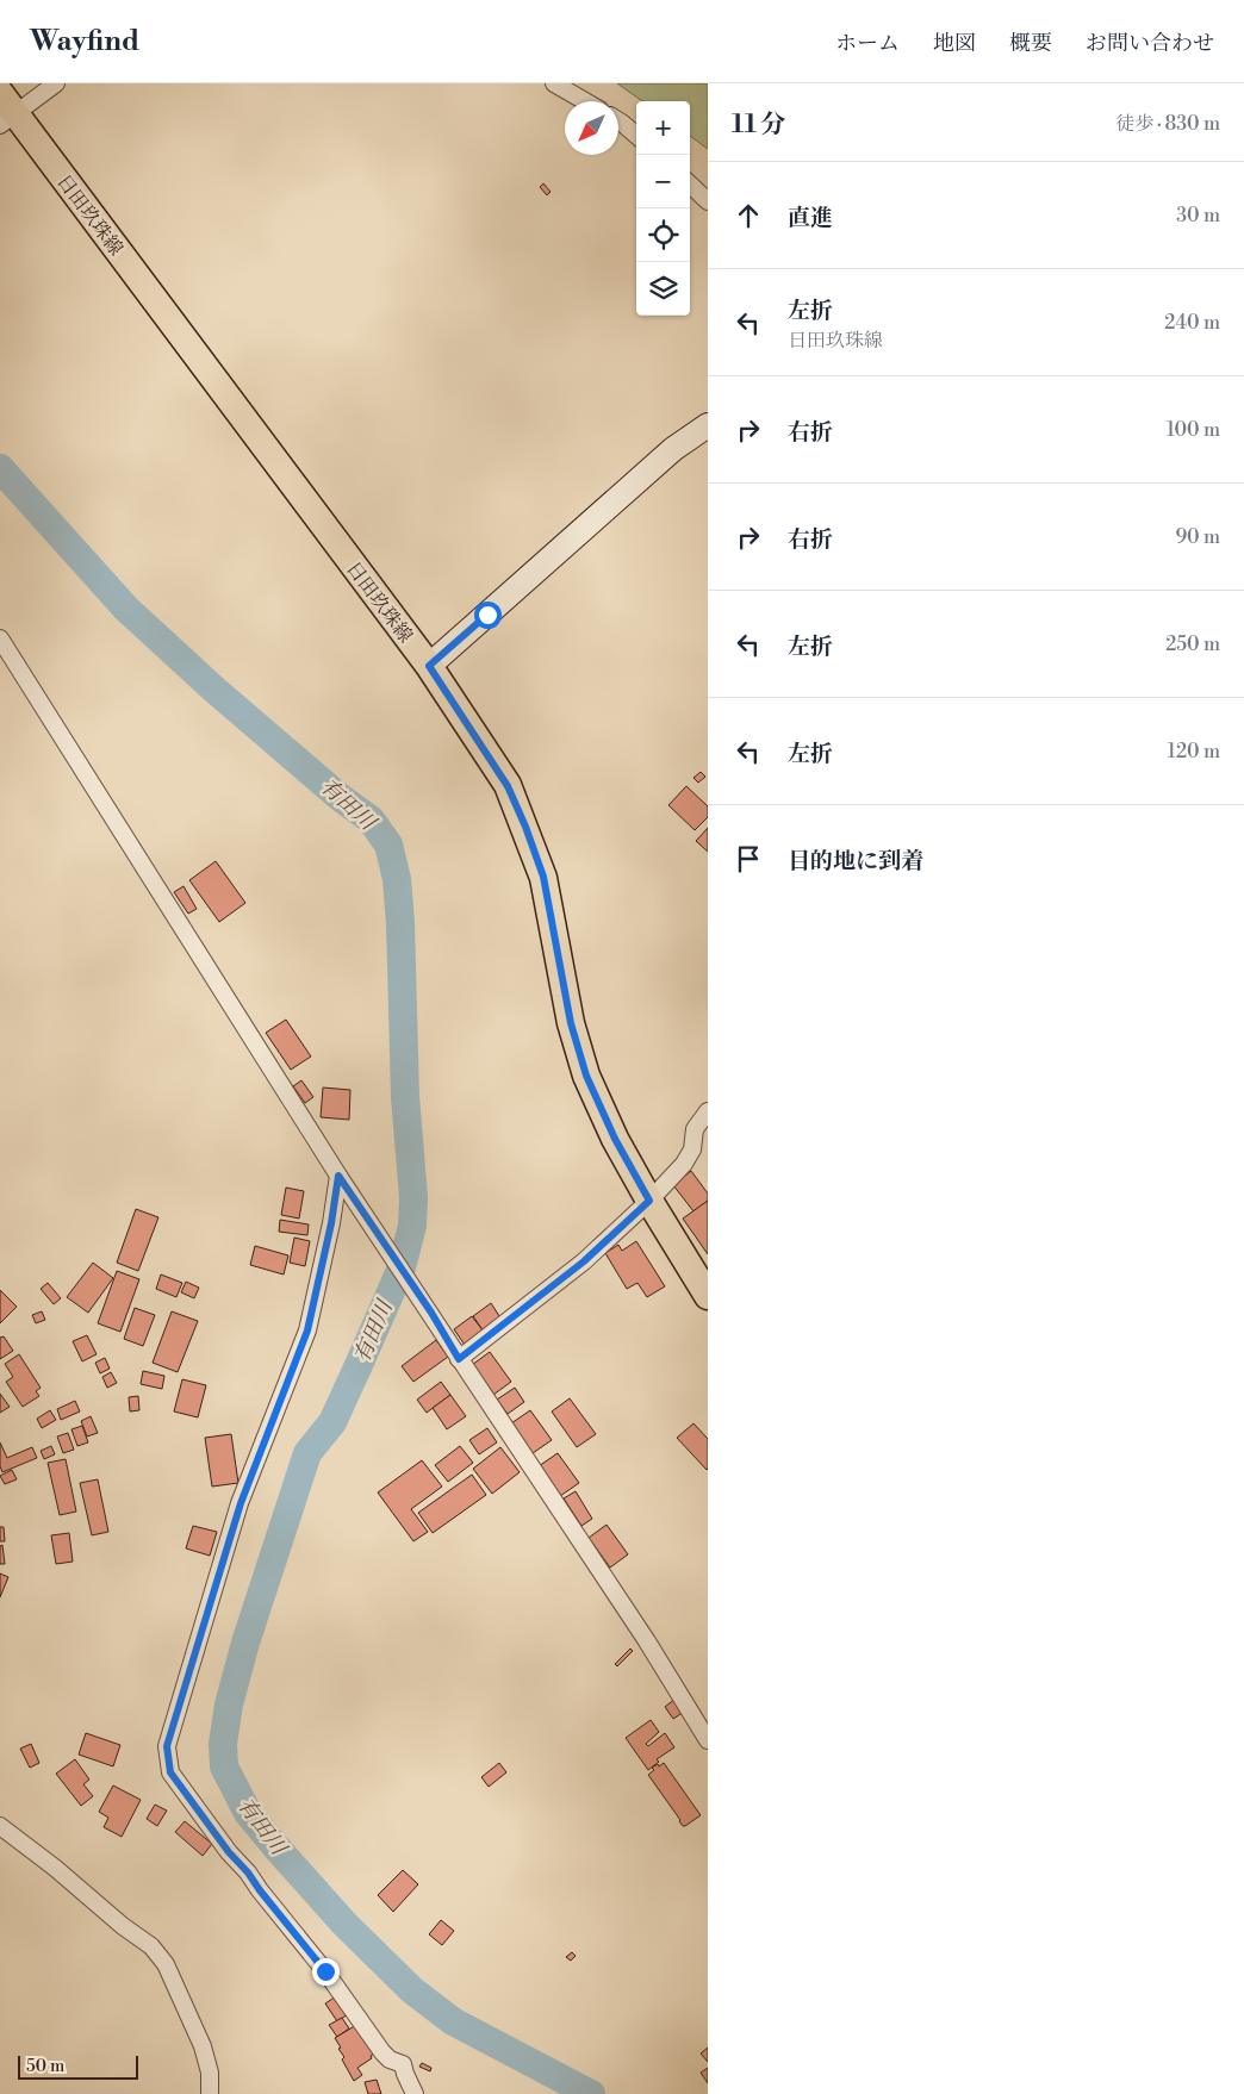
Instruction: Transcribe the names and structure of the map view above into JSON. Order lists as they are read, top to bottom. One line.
{"streets":{"main road":["日田玖珠線"]},"water":["有田川"],"scale_bar":"50 m","north":"bottom left","page":{"header":"Wayfind","nav":["ホーム","地図","概要","お問い合わせ"],"heading":["11 分","徒歩 · 830 m"],"map_buttons":["+","−"],"list":[["直進","30 m"],["左折","日田玖珠線","240 m"],["右折","100 m"],["右折","90 m"],["左折","250 m"],["左折","120 m"],"目的地に到着"],"scale":"50 m"}}
